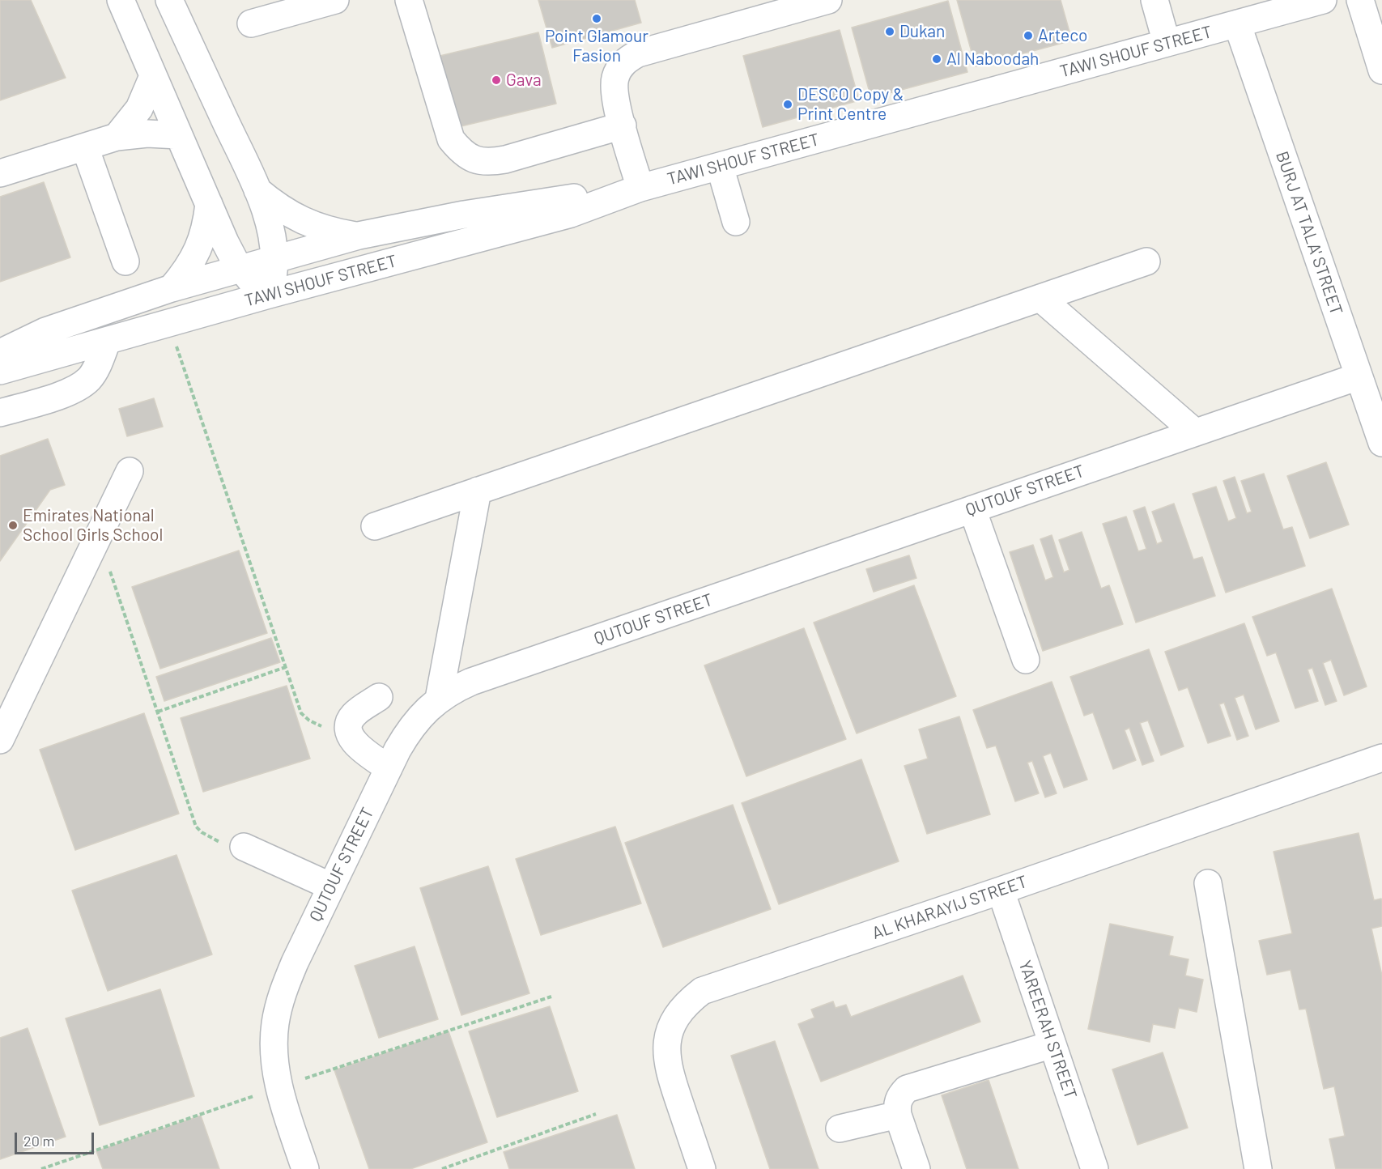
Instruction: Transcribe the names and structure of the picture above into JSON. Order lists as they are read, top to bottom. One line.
{"streets":{"street":["TAWI SHOUF STREET","BURJ AT TALA' STREET","QUTOUF STREET","AL KHARAYIJ STREET","YAREERAH STREET"]},"crossings":[["TAWI SHOUF STREET","BURJ AT TALA' STREET"],["BURJ AT TALA' STREET","QUTOUF STREET"],["AL KHARAYIJ STREET","YAREERAH STREET"]],"places":["Point Glamour Fasion","Dukan","Arteco","Al Naboodah","Gava","DESCO Copy & Print Centre","Emirates National School Girls School"],"scale_bar":"20 m"}
